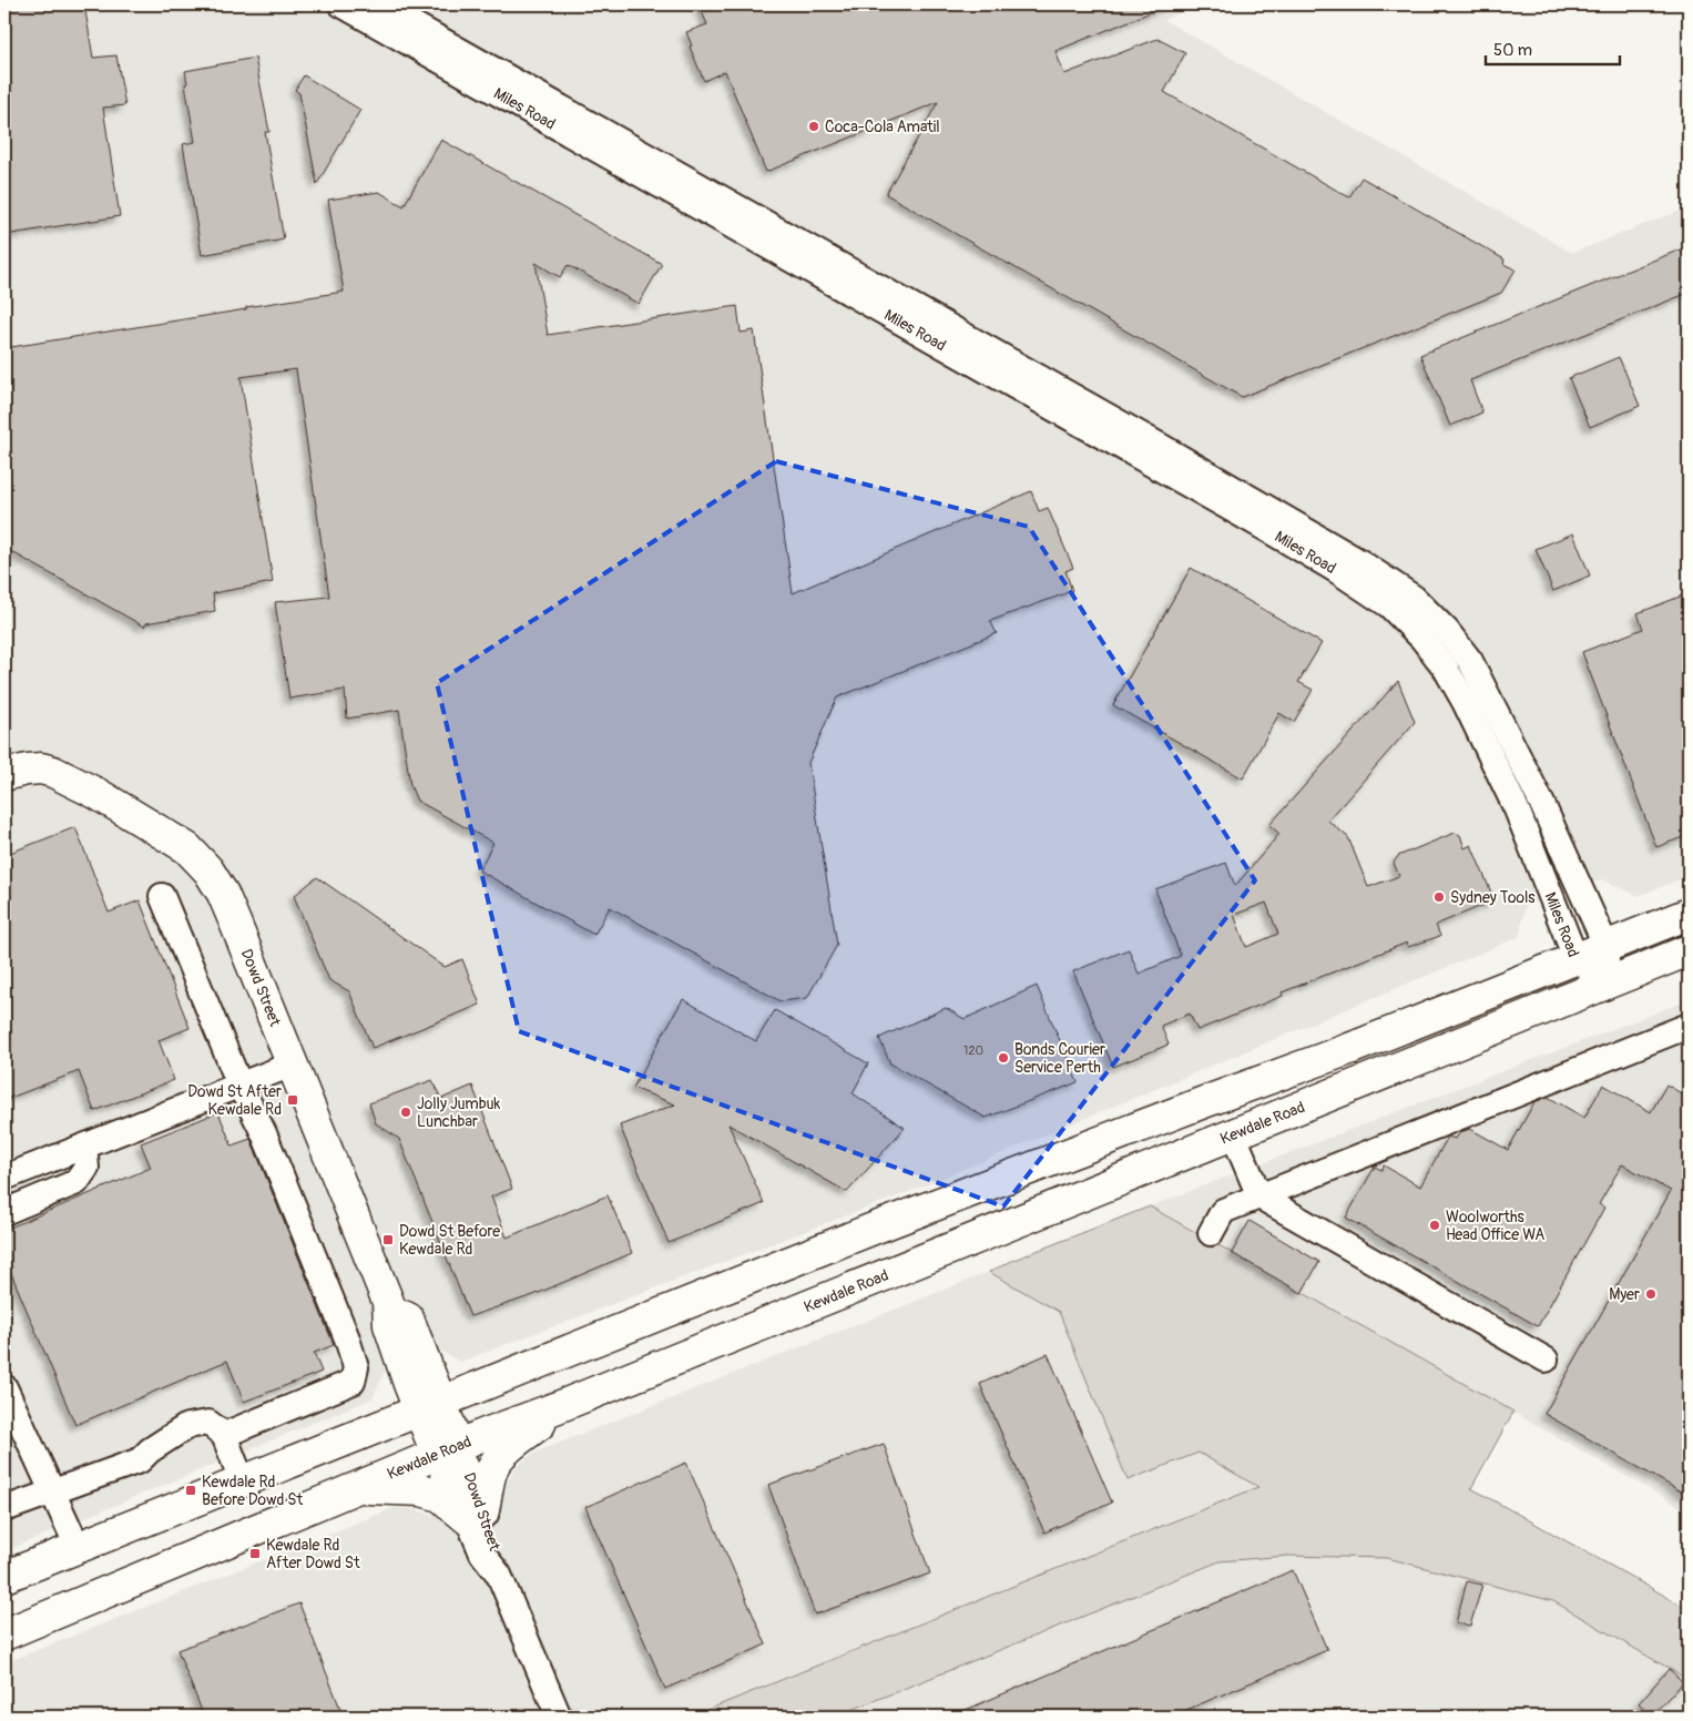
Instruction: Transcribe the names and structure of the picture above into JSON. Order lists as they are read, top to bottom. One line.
{"streets":{"main road":["Dowd Street","Kewdale Road"],"street":["Miles Road"]},"crossings":[["Miles Road","Kewdale Road"],["Dowd Street","Kewdale Road"]],"places":{"other":["Coca-Cola Amatil","Sydney Tools","Bonds Courier Service Perth","Jolly Jumbuk Lunchbar","Woolworths Head Office WA","Myer"],"transit":["Dowd St After Kewdale Rd","Dowd St Before Kewdale Rd","Kewdale Rd Before Dowd St","Kewdale Rd After Dowd St"]},"house_numbers":["120"],"scale_bar":"50 m"}
